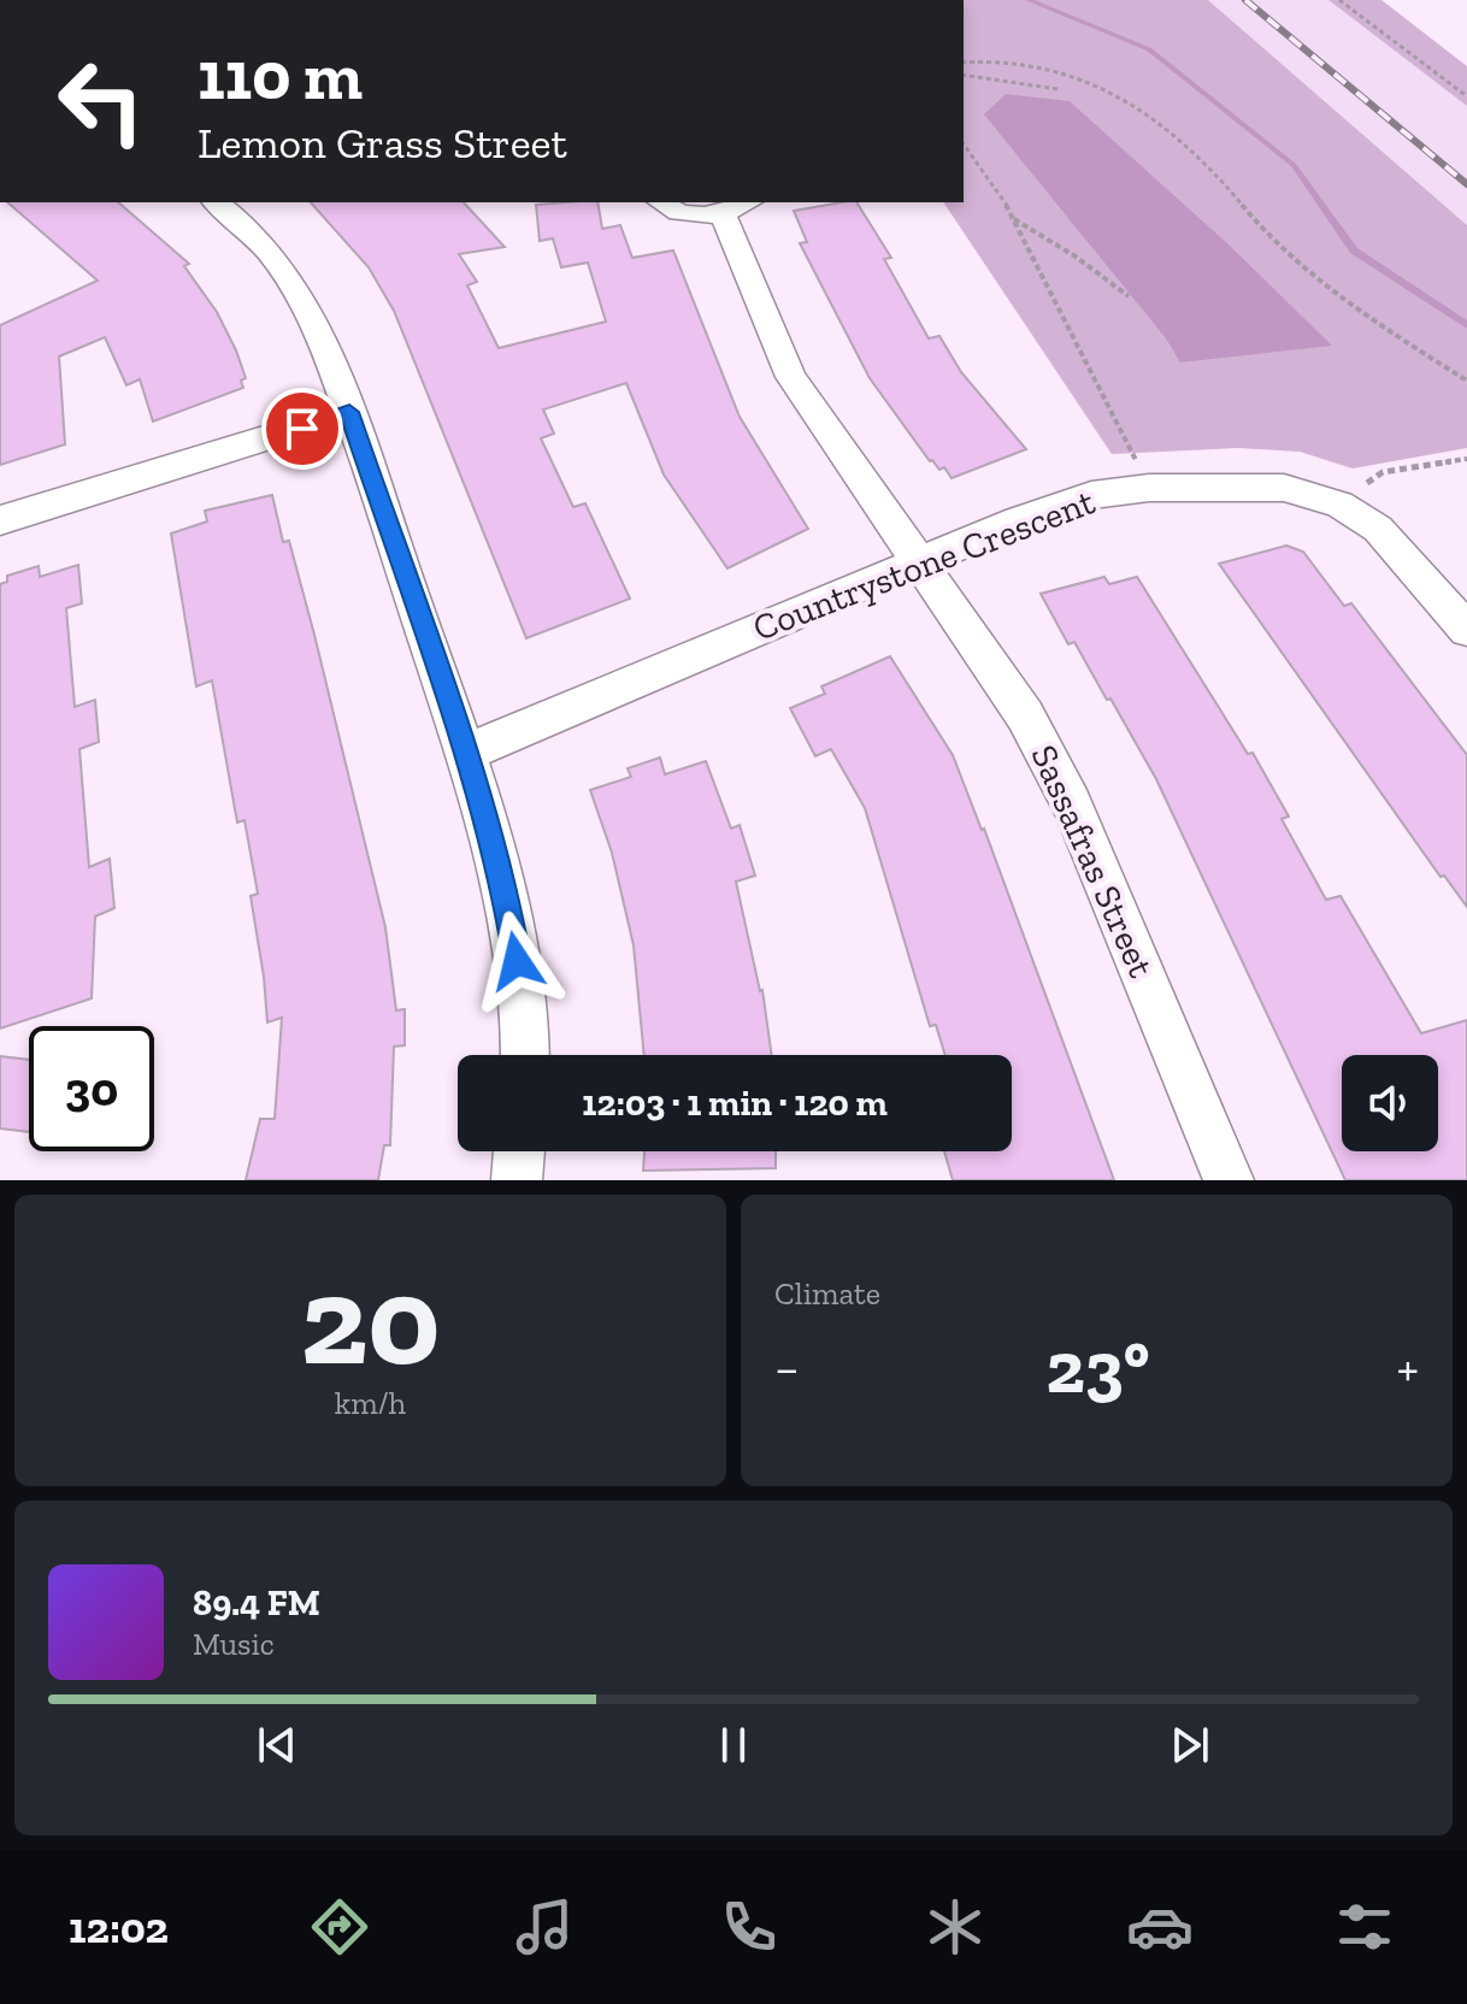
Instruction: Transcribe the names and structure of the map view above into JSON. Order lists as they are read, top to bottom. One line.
{"streets":{"street":["Countrystone Crescent","Sassafras Street"]},"crossings":[["Countrystone Crescent","Sassafras Street"]],"page":{"turn":["110 m","Lemon Grass Street"],"limit":"30","trip":"12:03 · 1 min · 120 m","tile":[["20","km/h"],"Climate"],"heat":["−","23°","+"],"song":["89.4 FM","Music"],"tabs":"12:02"}}
